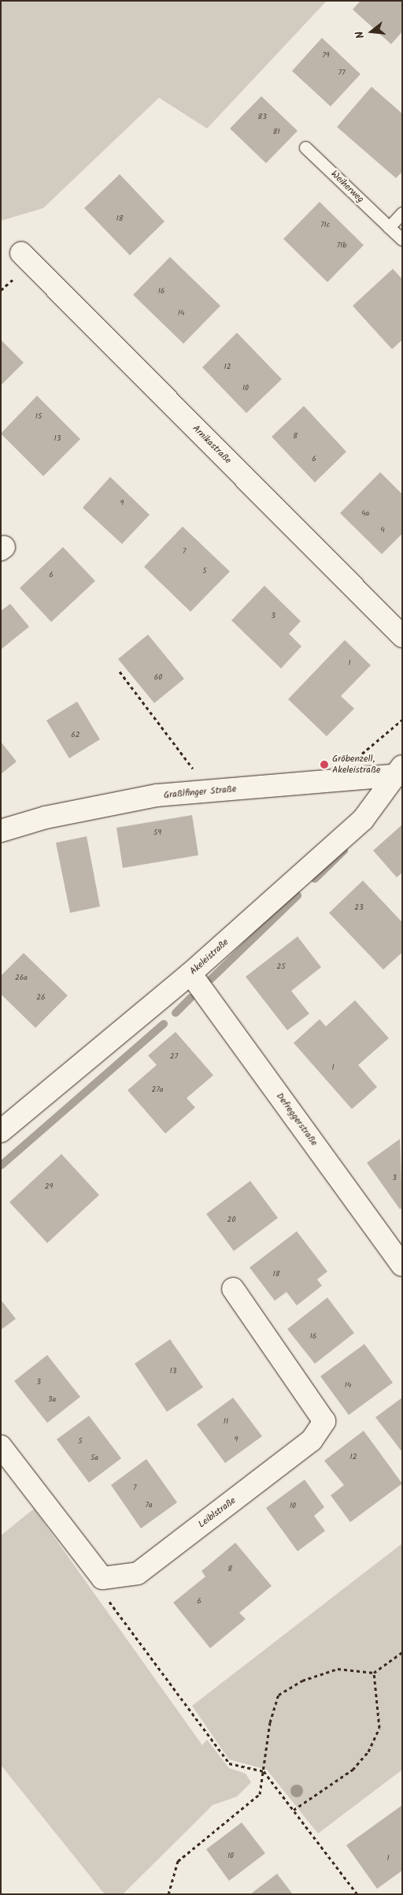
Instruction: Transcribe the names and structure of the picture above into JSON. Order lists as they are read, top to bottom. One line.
{"streets":{"street":["Arnikastraße","Graßlfinger Straße","Akeleistraße","Defreggerstraße","Leiblstraße"],"lane":["Weiherweg"]},"crossings":[["Graßlfinger Straße","Akeleistraße"],["Akeleistraße","Defreggerstraße"]],"places":["Gröbenzell, Akeleistraße"],"house_numbers":["79","77","83","81","18","71c","71b","16","14","12","10","15","8","13","6","9","4a","4","7","5","6","3","1","60","62","59","23","25","26a","26","27","1","27a","3","29","20","18","16","13","3","14","3a","11","9","5","12","5a","7","7a","10","8","6","10","1"],"north":"left"}
